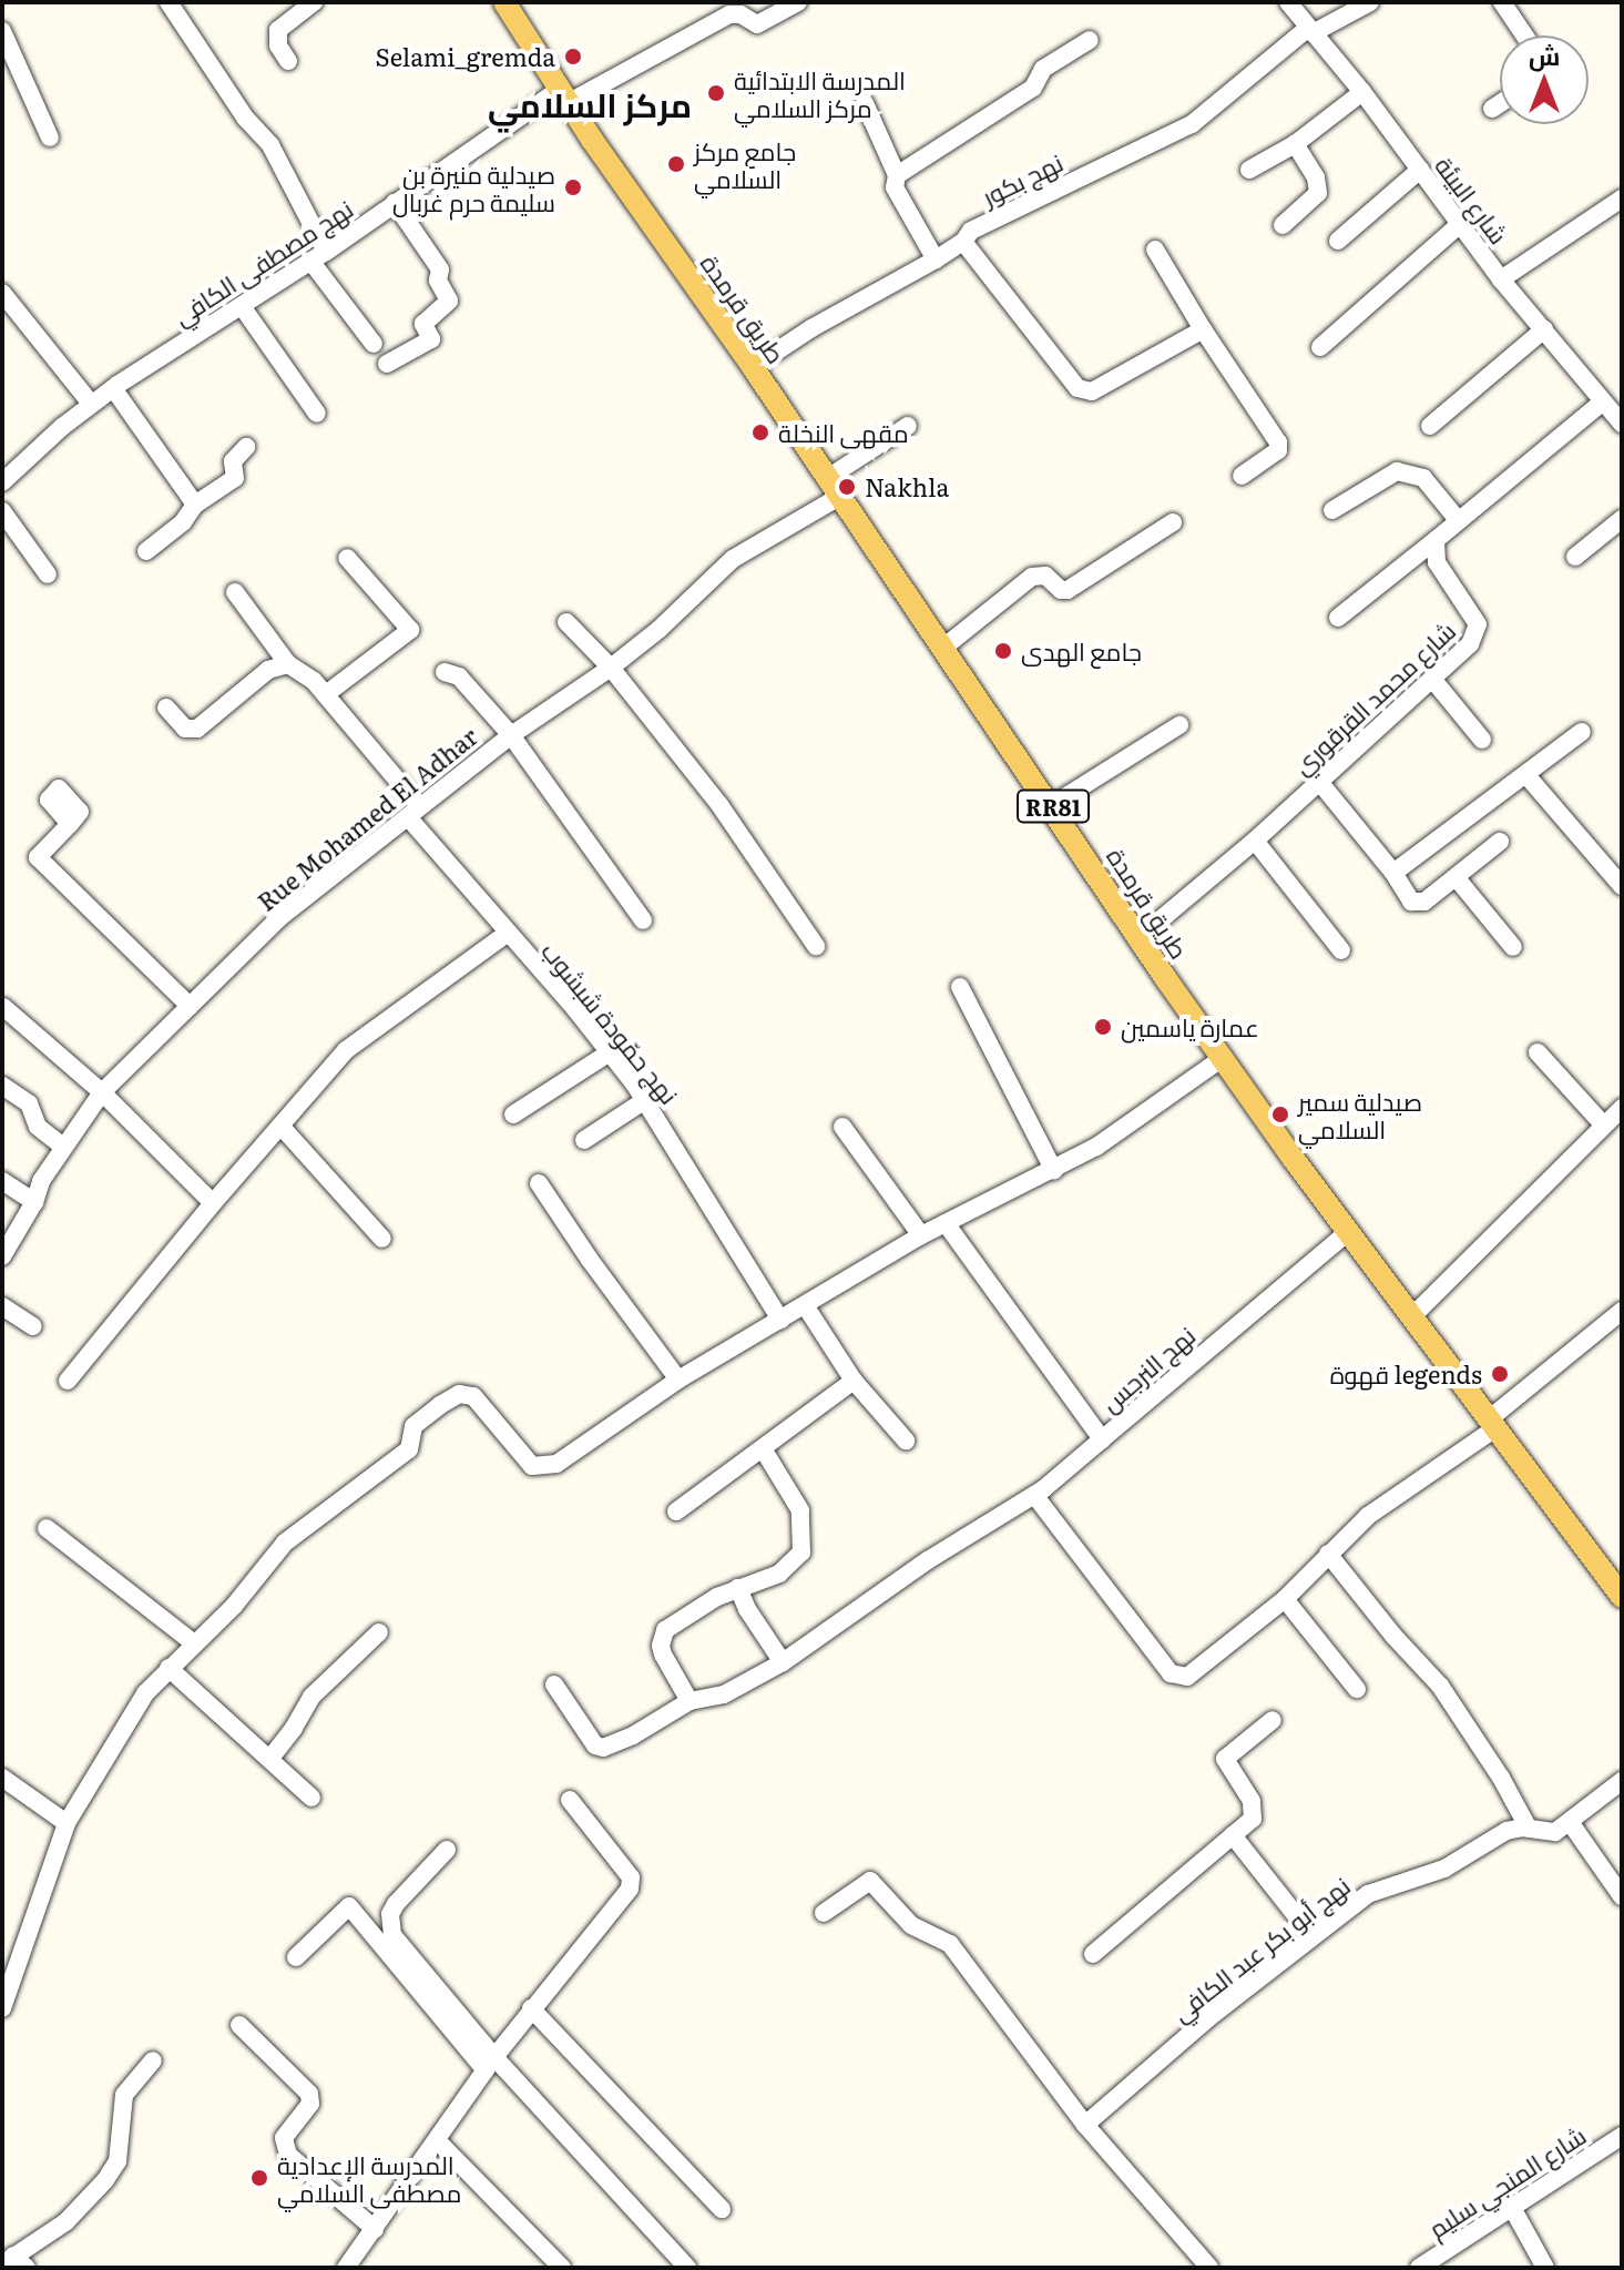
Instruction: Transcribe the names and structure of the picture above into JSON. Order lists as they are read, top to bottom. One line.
{"streets":{"main road":["طريق قرمدة","RR81"],"street":["نهج بكور","شارع البيئة","نهج مصطفى الكافي","شارع محمد القرقوري","Rue Mohamed El Adhar","نهج حمّودة شبشوب","نهج النرجس","نهج أبو بكر عبد الكافي","شارع المنجي سليم"]},"crossings":[["نهج بكور","شارع البيئة"],["نهج بكور","طريق قرمدة"],["نهج مصطفى الكافي","طريق قرمدة"],["طريق قرمدة","شارع محمد القرقوري"],["طريق قرمدة","Rue Mohamed El Adhar"],["طريق قرمدة","نهج النرجس"],["Rue Mohamed El Adhar","نهج حمّودة شبشوب"]],"districts":["مركز السلامي"],"places":["Selami_gremda","المدرسة الابتدائية مركز السلامي","جامع مركز السلامي","صيدلية منيرة بن سليمة حرم غربال","مقهى النخلة","Nakhla","جامع الهدى","عمارة ياسمين","صيدلية سمير السلامي","قهوة legends","المدرسة الإعدادية مصطفى السلامي"],"north":"top"}
